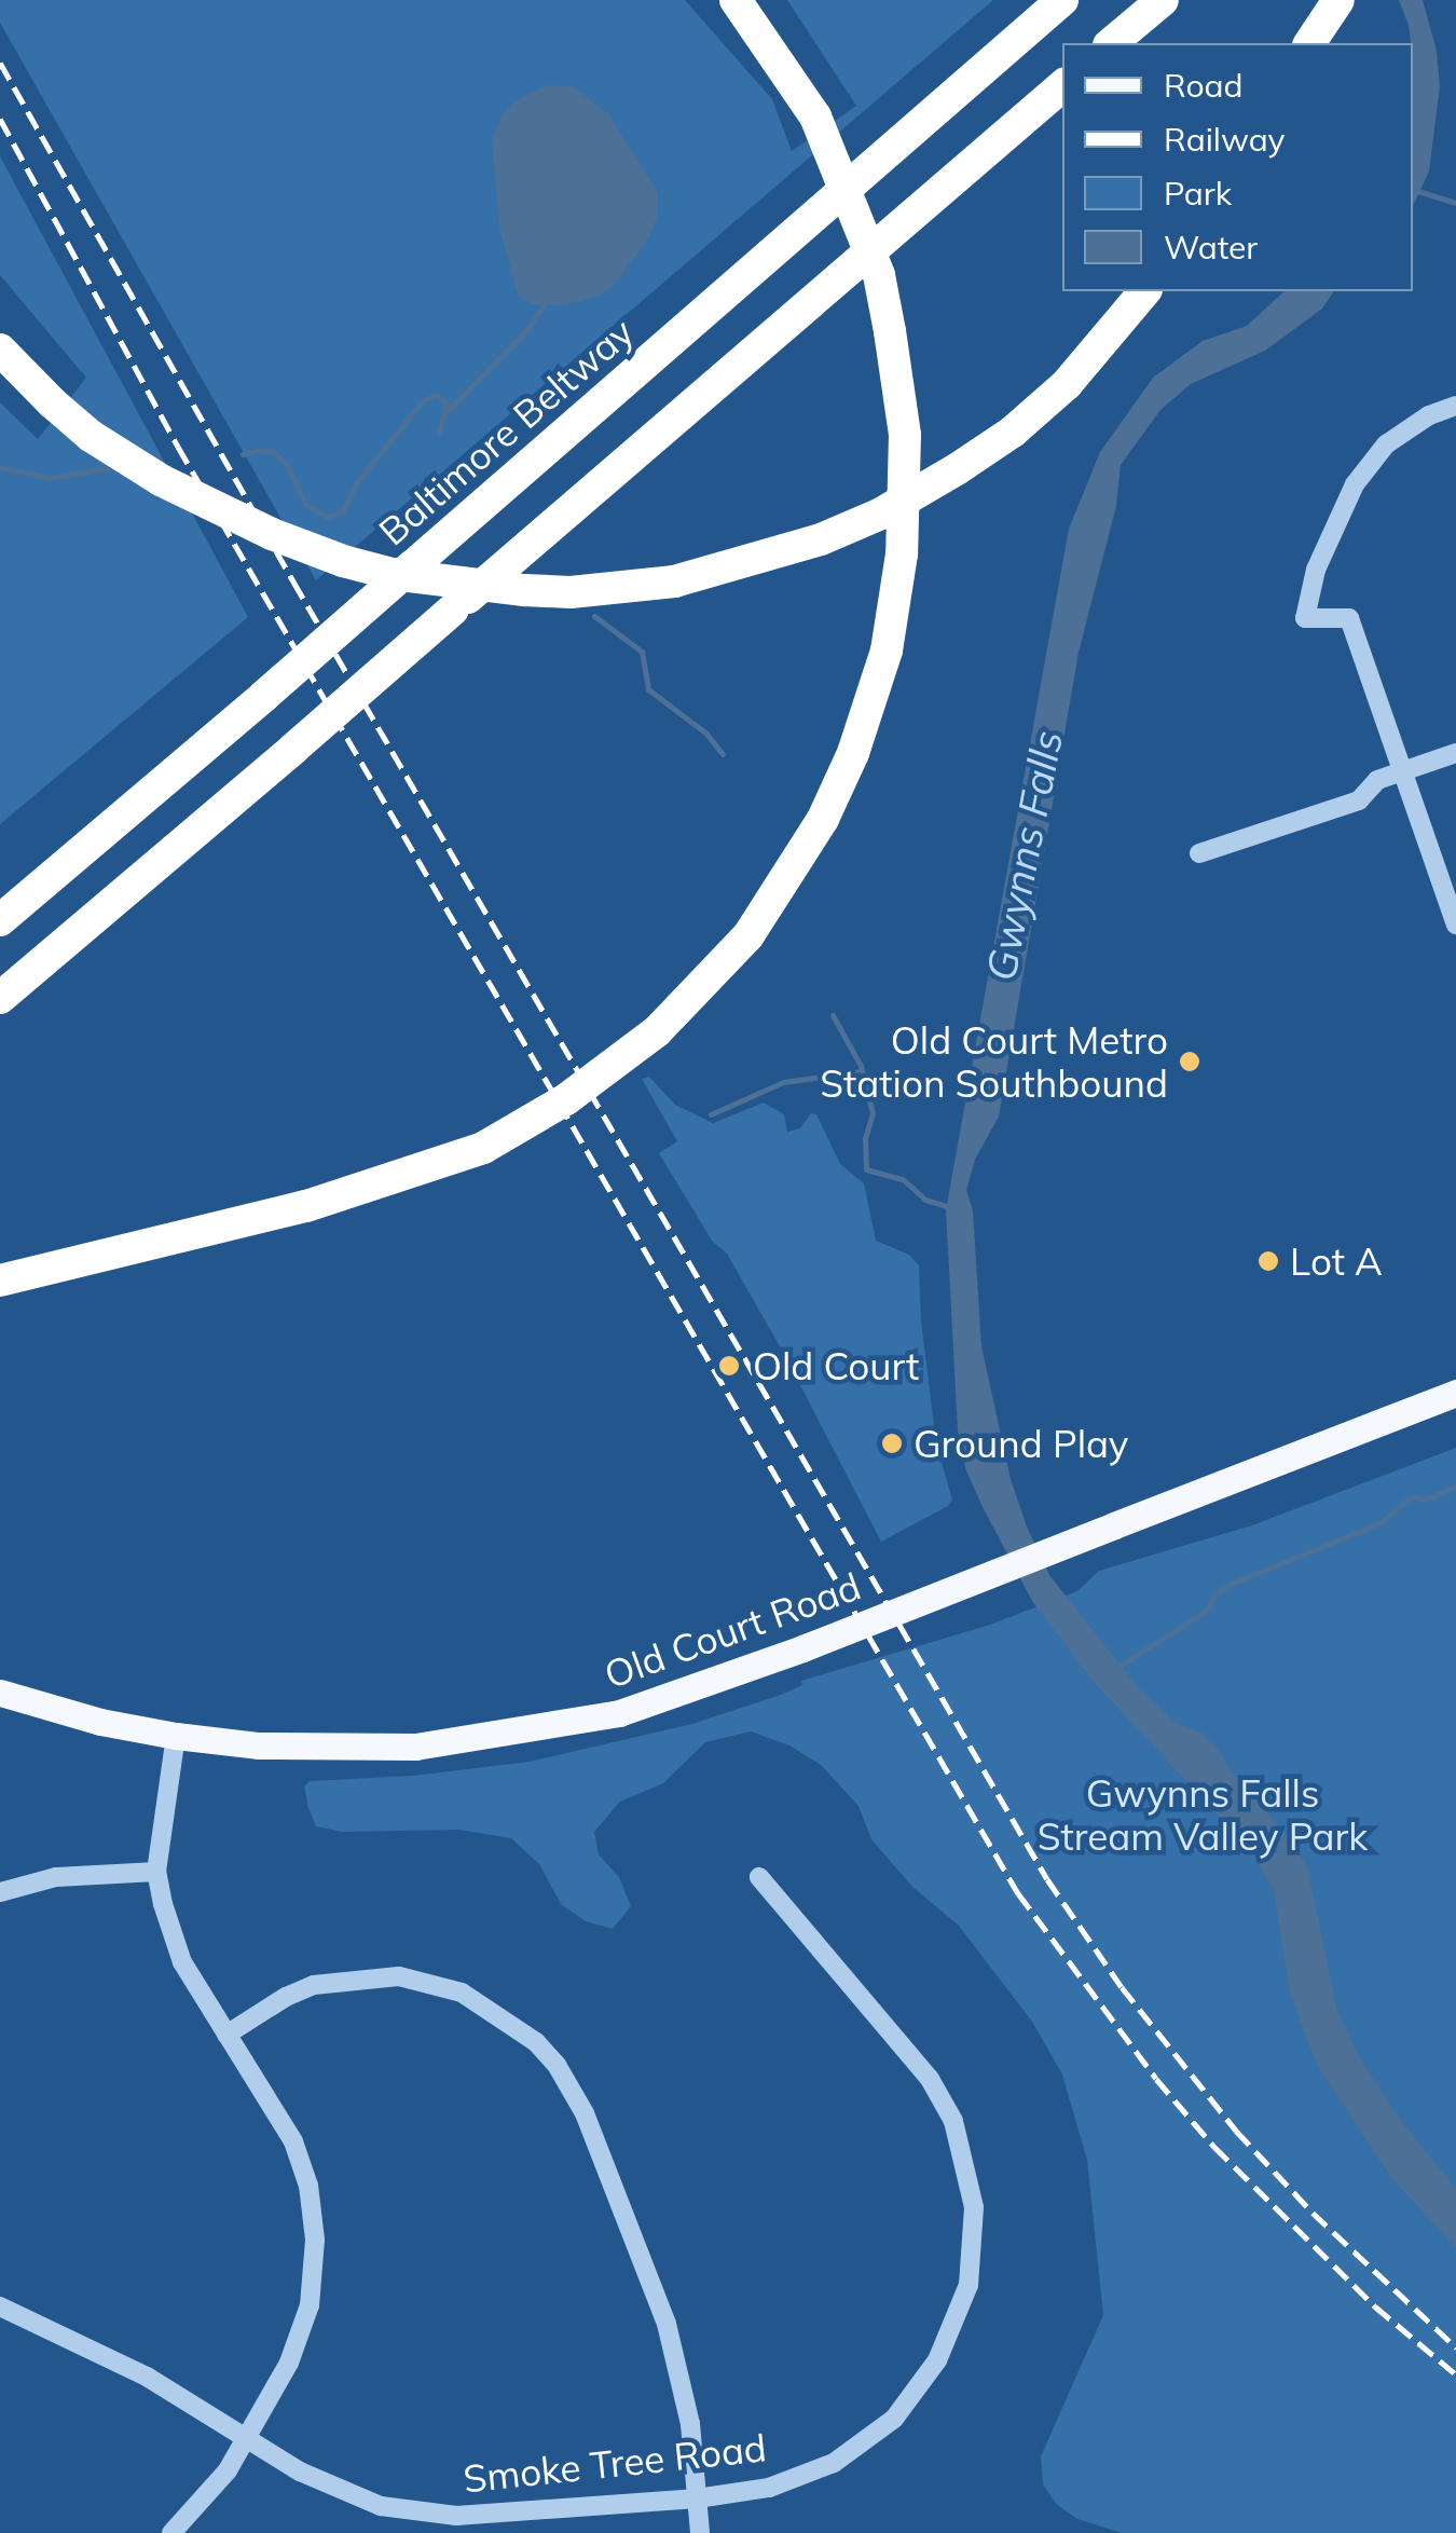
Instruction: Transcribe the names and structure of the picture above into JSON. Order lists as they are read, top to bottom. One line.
{"streets":{"highway":["Baltimore Beltway"],"main road":["Old Court Road"],"street":["Smoke Tree Road"]},"water":["Gwynns Falls"],"parks":["Gwynns Falls Stream Valley Park"],"places":["Old Court Metro Station Southbound","Lot A","Old Court","Ground Play"],"legend":["Road","Railway","Park","Water"]}
